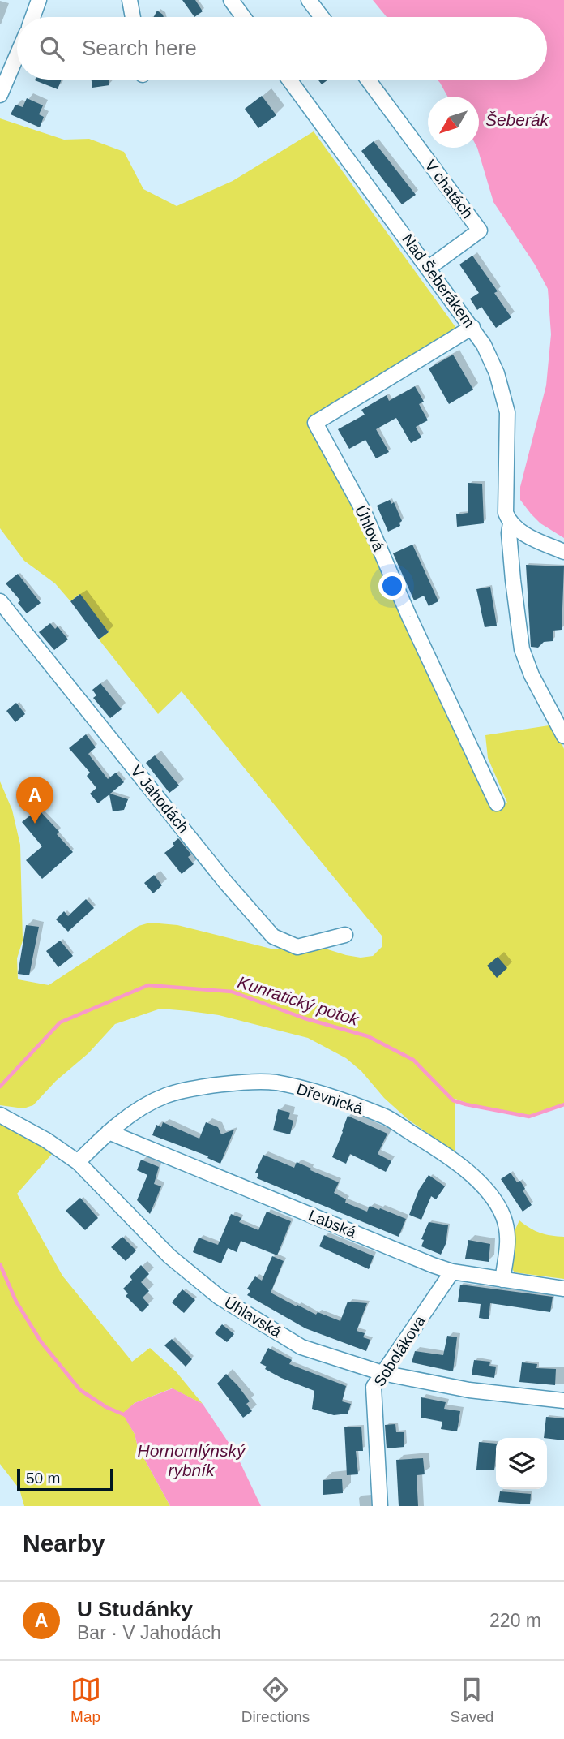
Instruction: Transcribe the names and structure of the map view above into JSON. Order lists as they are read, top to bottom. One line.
{"streets":{"street":["V chatách","Nad Šeberákem","Úhlová","V Jahodách","Dřevnická","Labská","Úhlavská","Sobolákova"]},"crossings":[["V chatách","Nad Šeberákem"],["Nad Šeberákem","Úhlová"],["Dřevnická","Labská"],["Dřevnická","Úhlavská"],["Labská","Sobolákova"],["Úhlavská","Sobolákova"]],"water":["Šeberák","Kunratický potok","Hornomlýnský rybník"],"scale_bar":"50 m","north":"bottom left","page":{"search":"Search here","pins":"A","scale":"50 m","heading":"Nearby","list":[{"mark":"A","name":"U Studánky","note":"Bar · V Jahodách","value":"220 m"}],"nav":["Map","Directions","Saved"]}}
